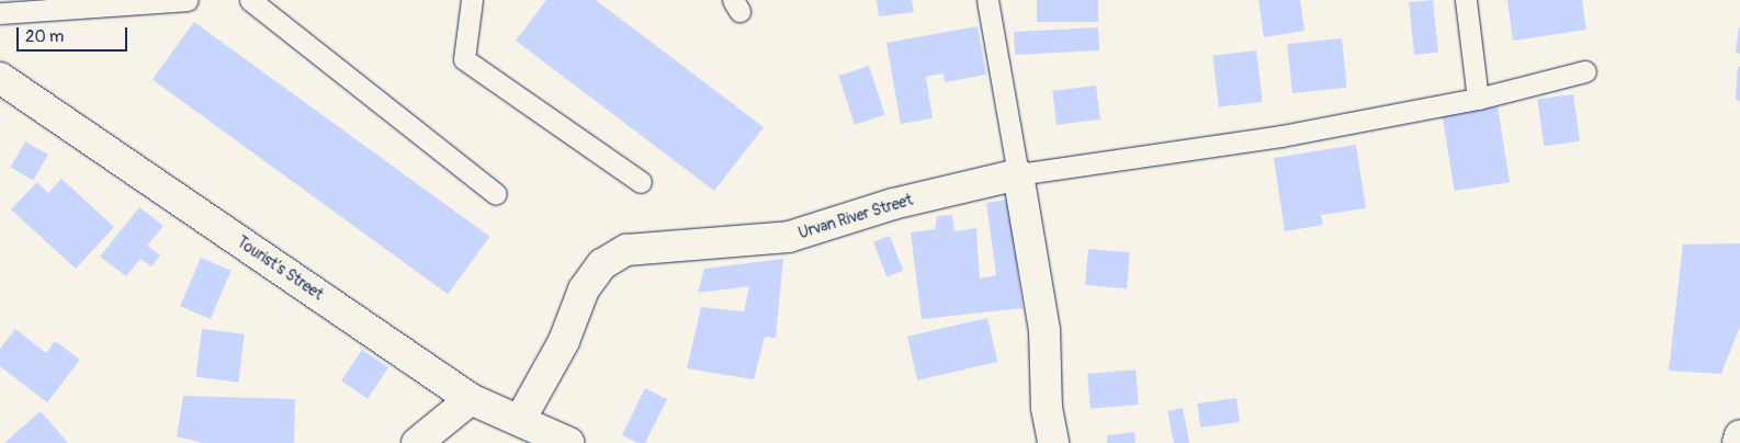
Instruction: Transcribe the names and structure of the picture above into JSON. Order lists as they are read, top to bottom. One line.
{"streets":{"street":["Urvan River Street","Tourist's Street"]},"crossings":[["Urvan River Street","Tourist's Street"]],"scale_bar":"20 m"}
